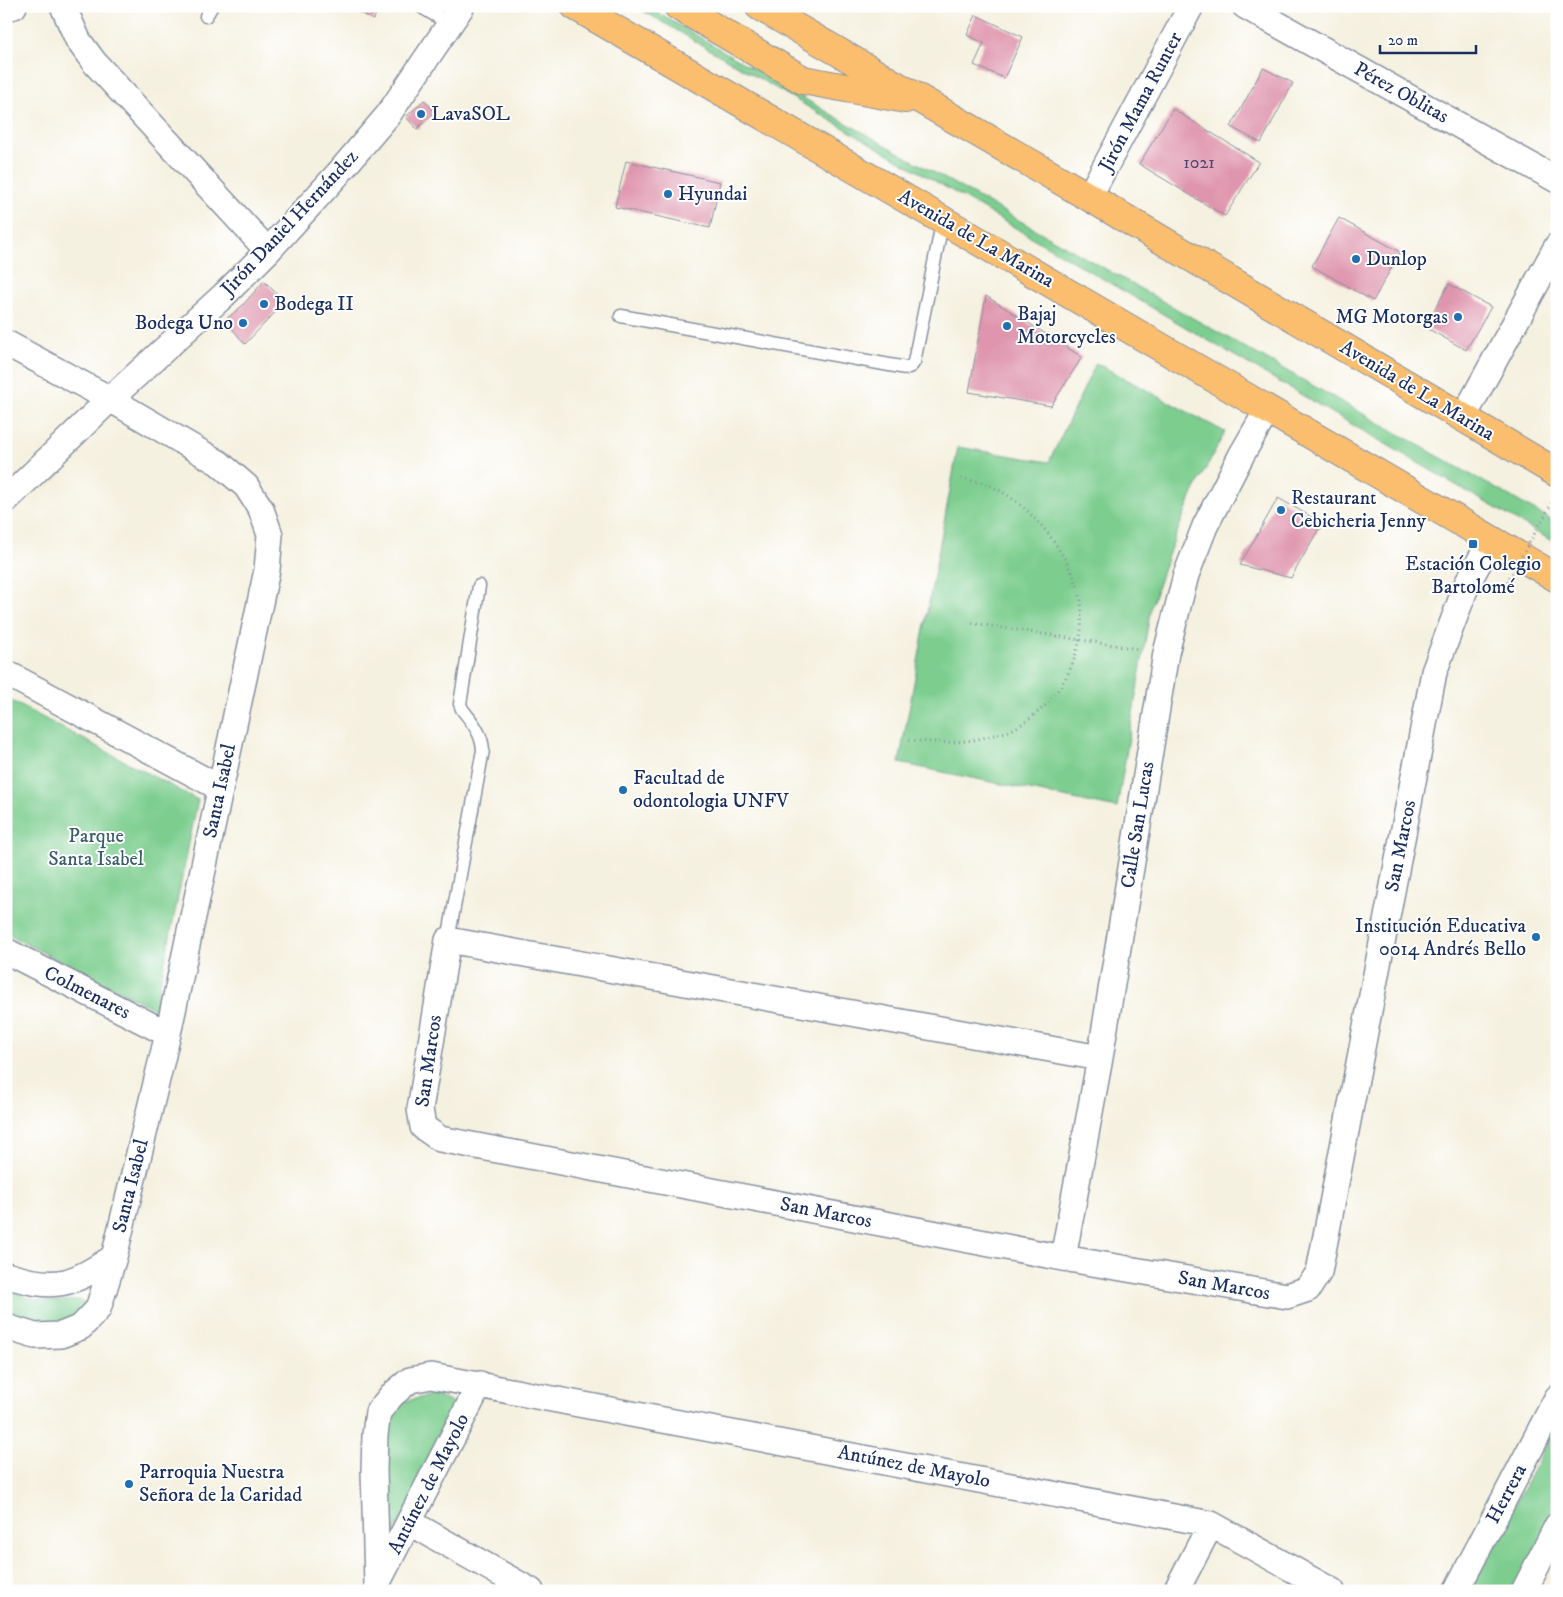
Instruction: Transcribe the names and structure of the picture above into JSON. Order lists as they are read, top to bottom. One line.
{"streets":{"main road":["Avenida de La Marina"],"street":["Pérez Oblitas","Jirón Mama Runter","Jirón Daniel Hernández","Santa Isabel","Calle San Lucas","San Marcos","Colmenares","Antúnez de Mayolo","Herrera"]},"crossings":[["Jirón Mama Runter","Avenida de La Marina"],["Jirón Daniel Hernández","Santa Isabel"],["Avenida de La Marina","Calle San Lucas"],["Avenida de La Marina","San Marcos"],["Santa Isabel","Colmenares"],["Calle San Lucas","San Marcos"]],"parks":["Parque Santa Isabel"],"places":{"other":["LavaSOL","Hyundai","Dunlop","Bodega II","MG Motorgas","Bodega Uno","Bajaj Motorcycles","Restaurant Cebicheria Jenny","Facultad de odontologia UNFV","Institución Educativa 0014 Andrés Bello","Parroquia Nuestra Señora de la Caridad"],"transit":["Estación Colegio Bartolomé"]},"house_numbers":["1021"],"scale_bar":"20 m"}
